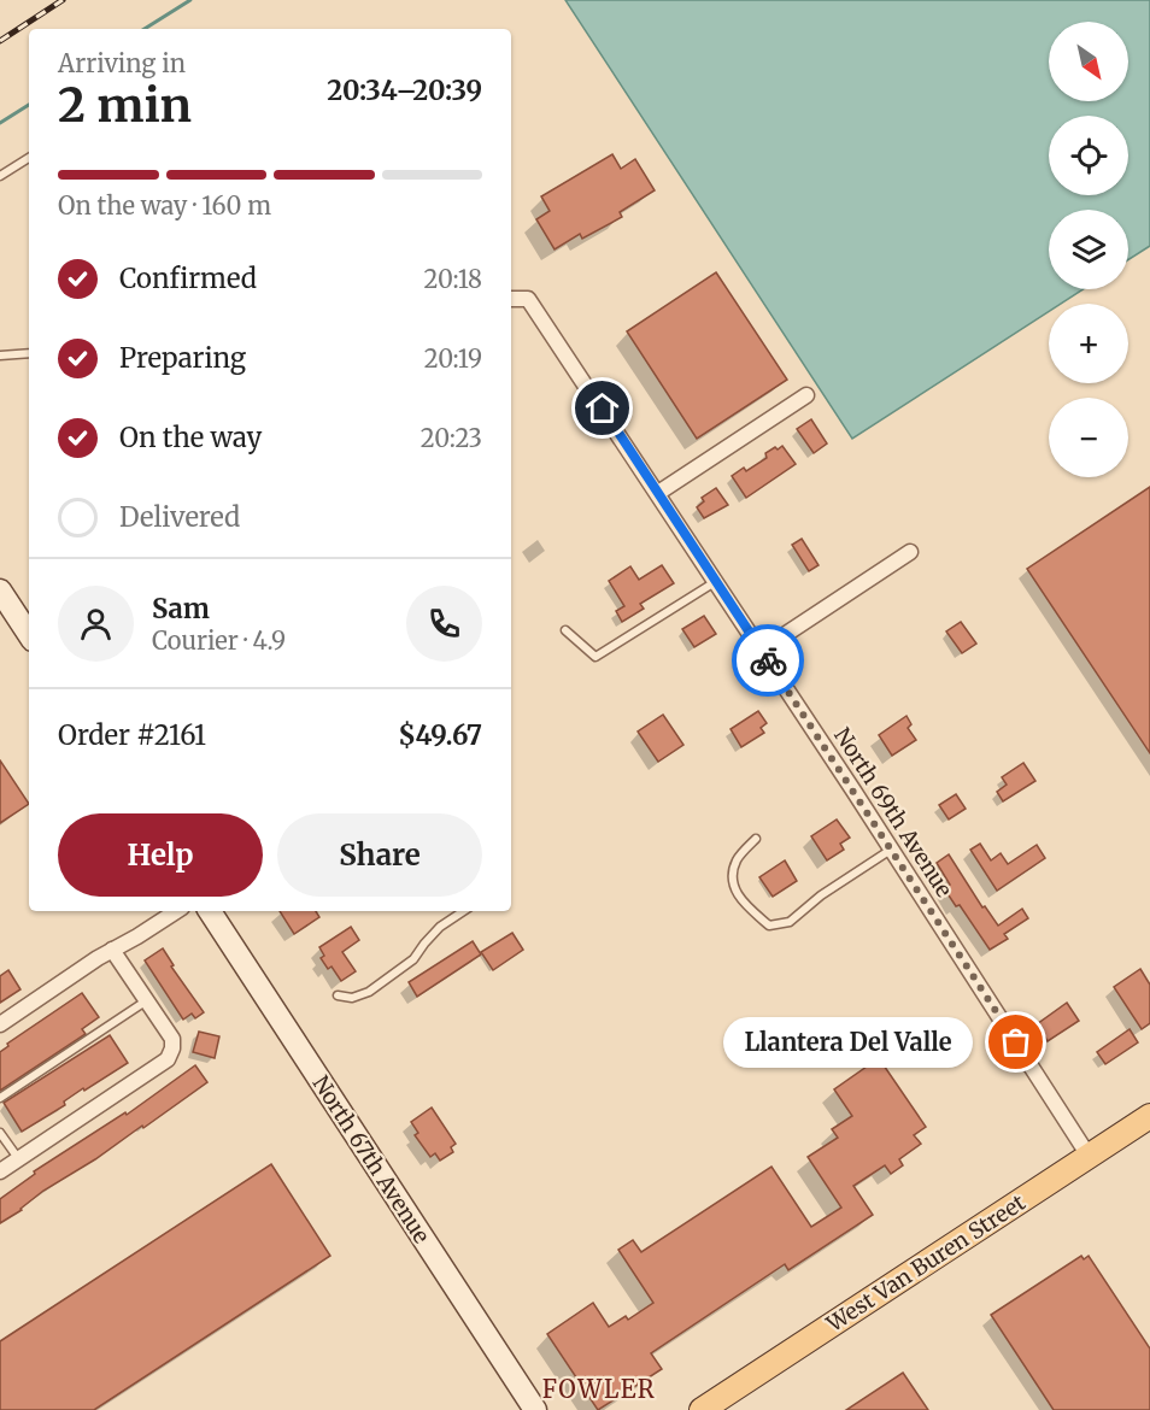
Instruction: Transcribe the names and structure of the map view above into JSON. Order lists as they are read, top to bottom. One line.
{"streets":{"main road":["North 67th Avenue","West Van Buren Street"],"street":["North 69th Avenue"]},"crossings":[["North 69th Avenue","West Van Buren Street"]],"districts":["FOWLER"],"places":["Llantera Del Valle"],"north":"bottom right","page":{"map_buttons":["+","−"],"heading":["2 min","Arriving in","20:34–20:39"],"panel":["Sam","Courier · 4.9","Order #2161","$49.67"],"bar":"On the way · 160 m","list":[["Confirmed","20:18"],["Preparing","20:19"],["On the way","20:23"],"Delivered"],"buttons":["Help","Share"],"bubble":"Llantera Del Valle"}}
